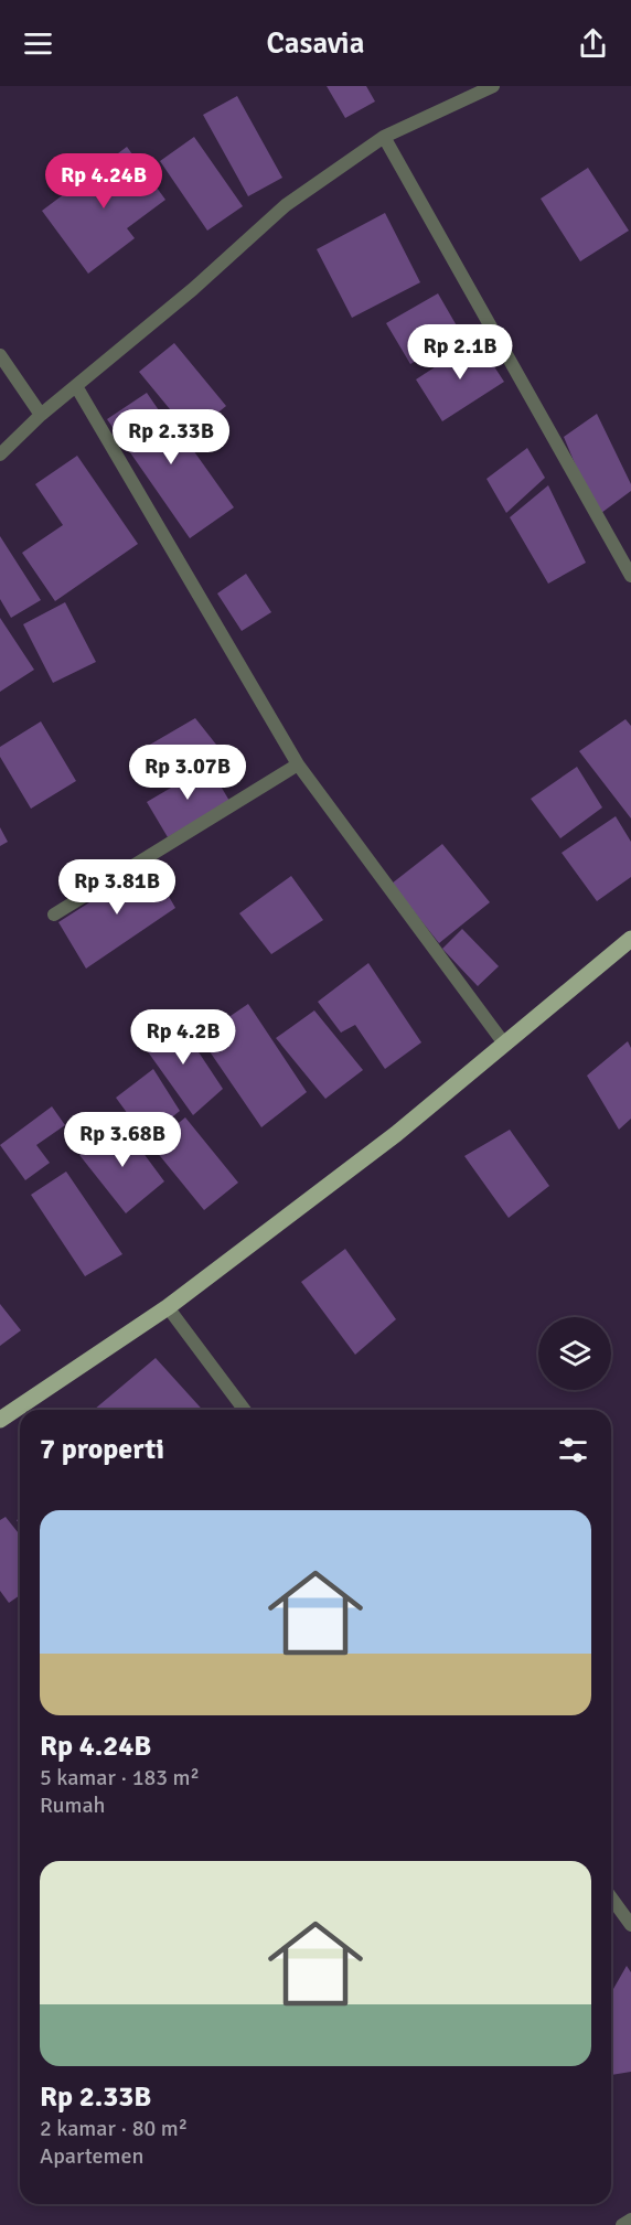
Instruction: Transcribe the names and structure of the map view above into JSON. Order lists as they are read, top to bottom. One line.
{"page":{"header":"Casavia","price":["Rp 4.24B","Rp 2.1B","Rp 2.33B","Rp 3.07B","Rp 3.81B","Rp 4.2B","Rp 3.68B"],"heading":"7 properti","list":[{"name":"Rp 4.24B","note":"5 kamar · 183 m² · Rumah"},{"name":"Rp 2.33B","note":"2 kamar · 80 m² · Apartemen"}]}}
